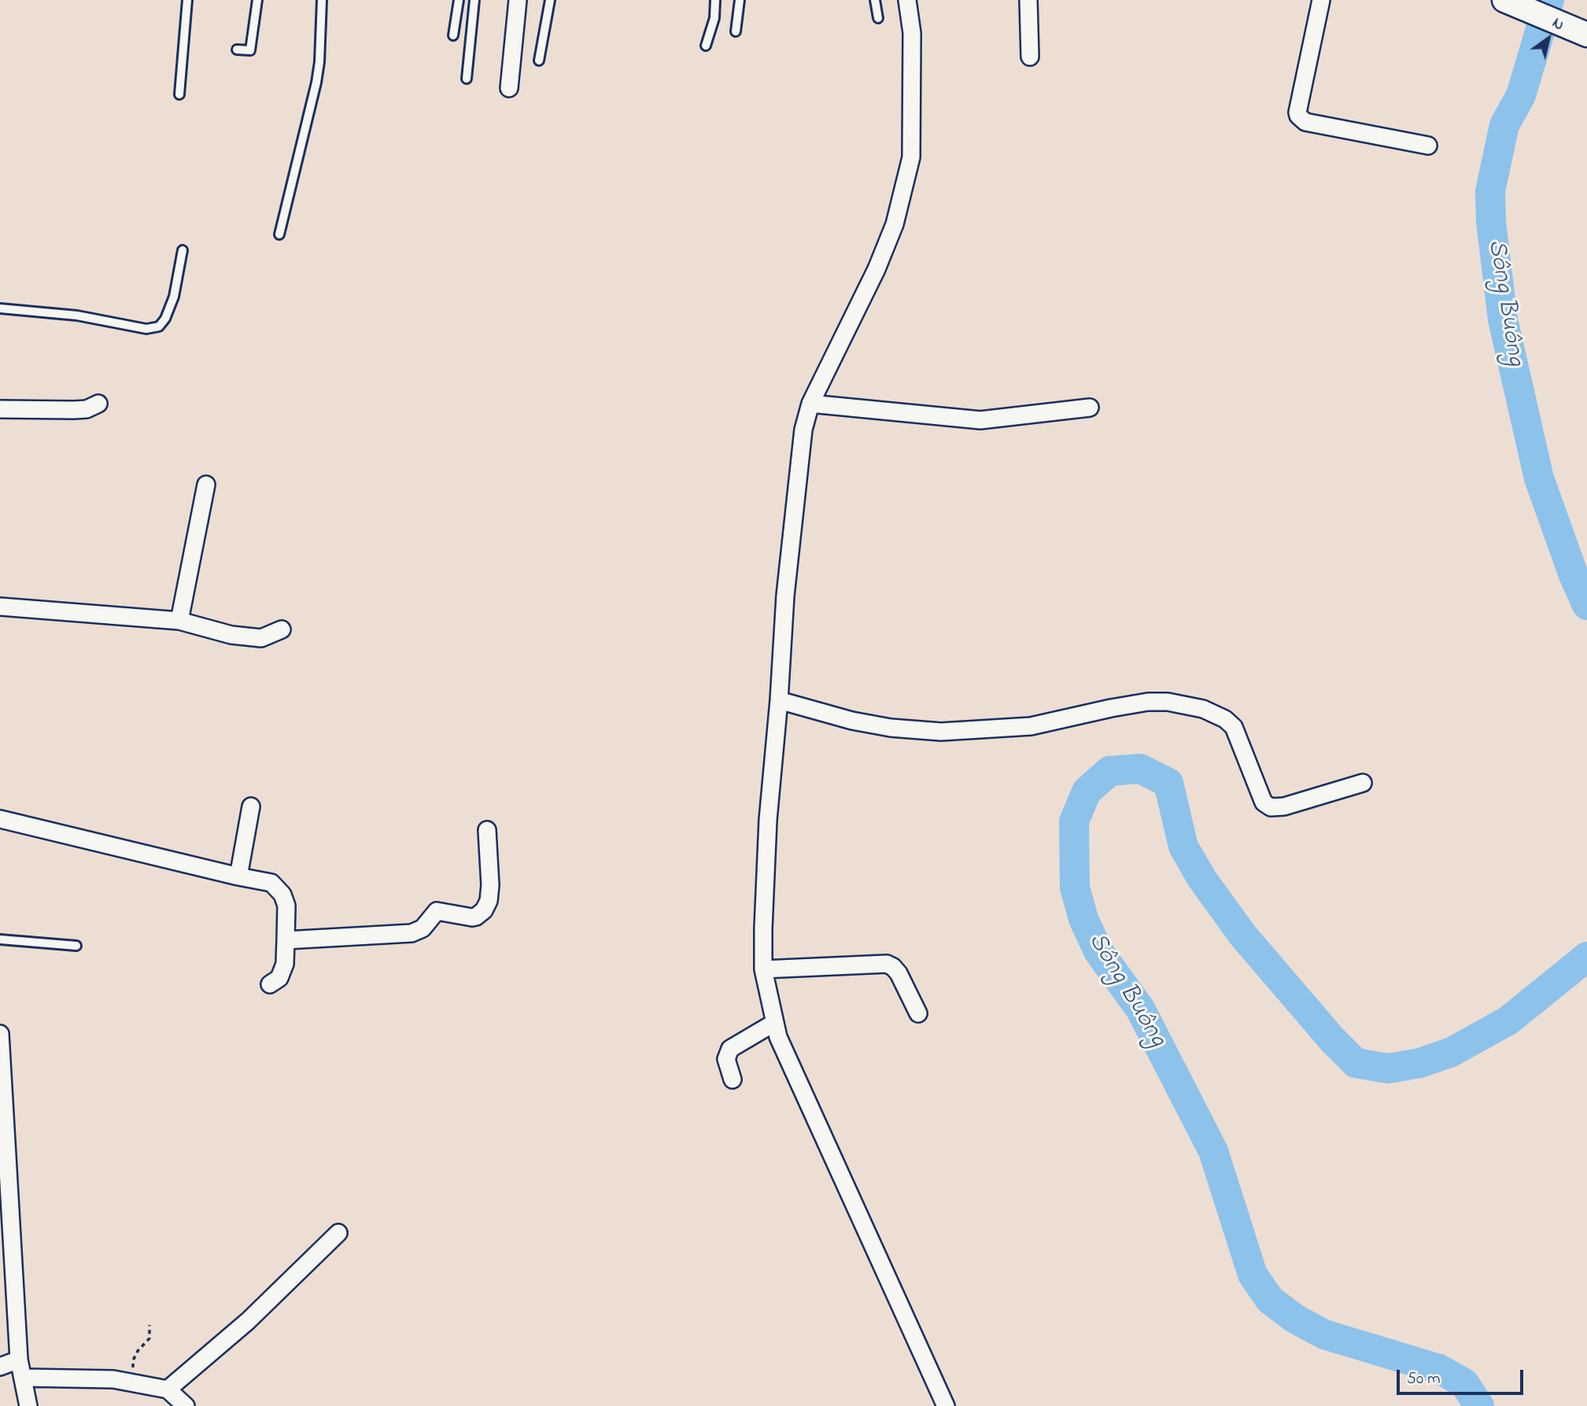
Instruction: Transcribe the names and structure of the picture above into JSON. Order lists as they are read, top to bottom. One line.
{"water":["Sông Buông"],"scale_bar":"50 m","north":"top right"}
